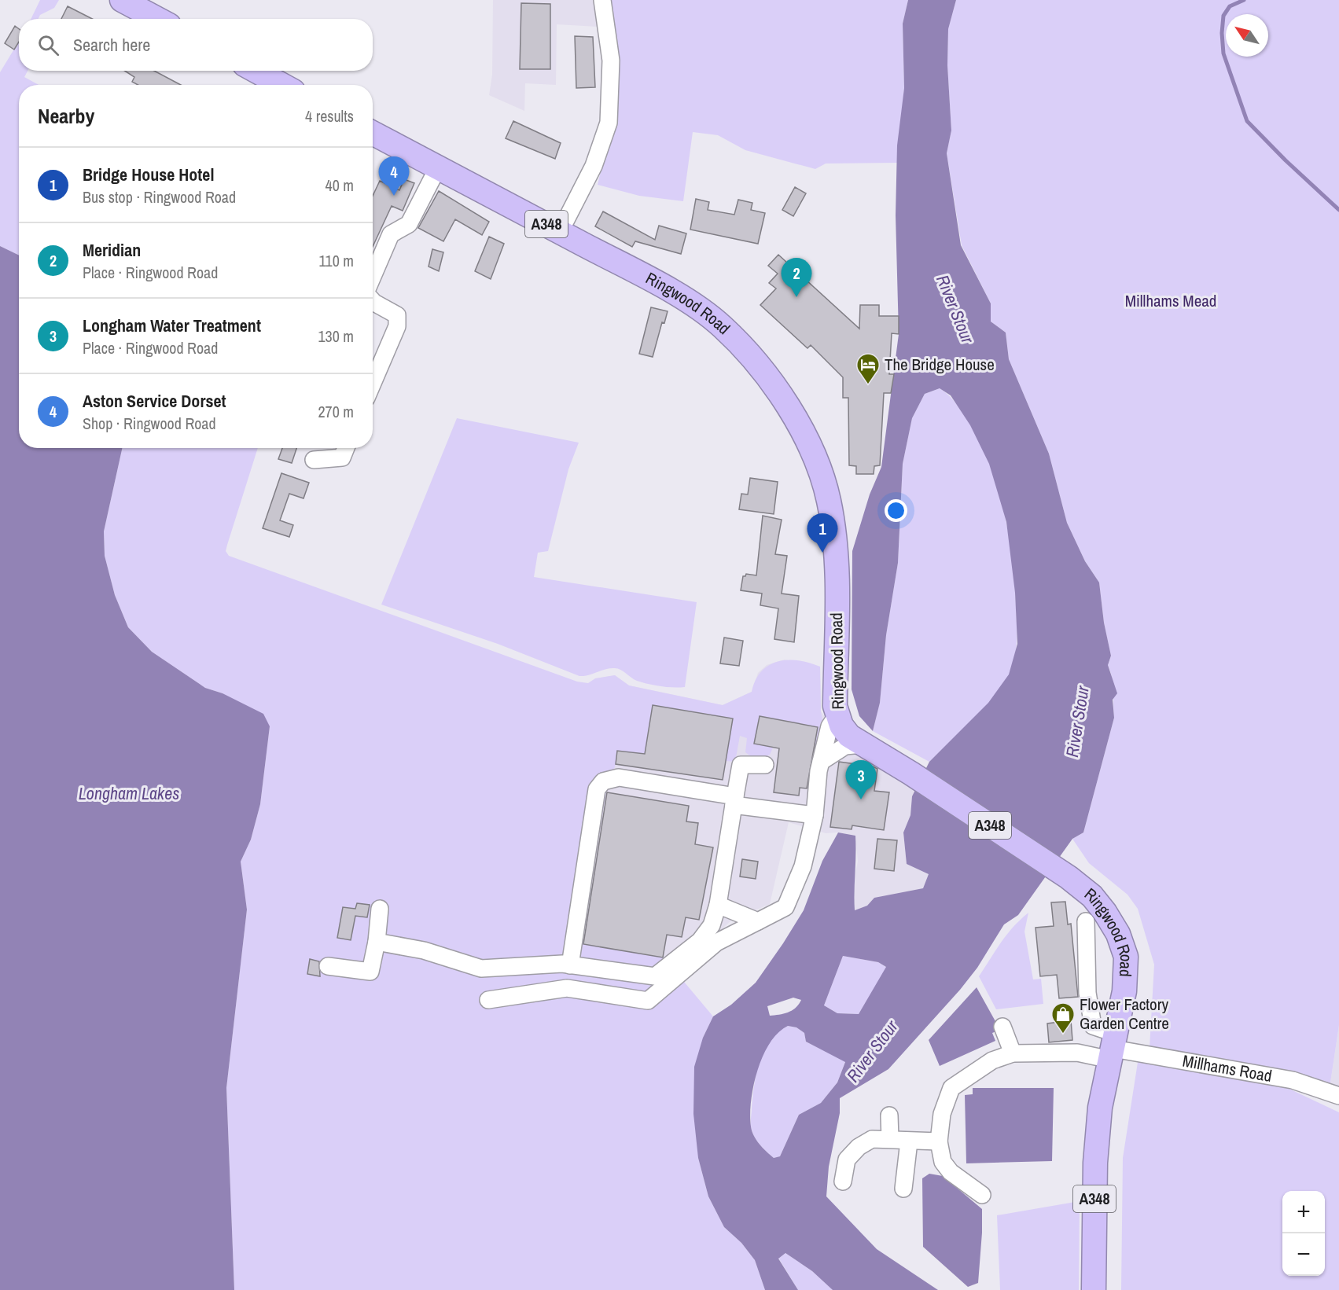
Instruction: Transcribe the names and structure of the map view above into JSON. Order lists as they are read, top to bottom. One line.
{"streets":{"highway":["A348","Ringwood Road"],"street":["Millhams Road"]},"crossings":[["Ringwood Road","Millhams Road"]],"water":["River Stour","Longham Lakes"],"parks":["Millhams Mead"],"places":{"hotel":["The Bridge House"],"shop":["Flower Factory Garden Centre"]},"north":"top left","page":{"search":"Search here","heading":["Nearby","4 results"],"list":[{"mark":"1","name":"Bridge House Hotel","note":"Bus stop · Ringwood Road","value":"40 m"},{"mark":"2","name":"Meridian","note":"Place · Ringwood Road","value":"110 m"},{"mark":"3","name":"Longham Water Treatment","note":"Place · Ringwood Road","value":"130 m"},{"mark":"4","name":"Aston Service Dorset","note":"Shop · Ringwood Road","value":"270 m"}],"pins":["4","2","1","3"],"map_buttons":["+","−"]}}
